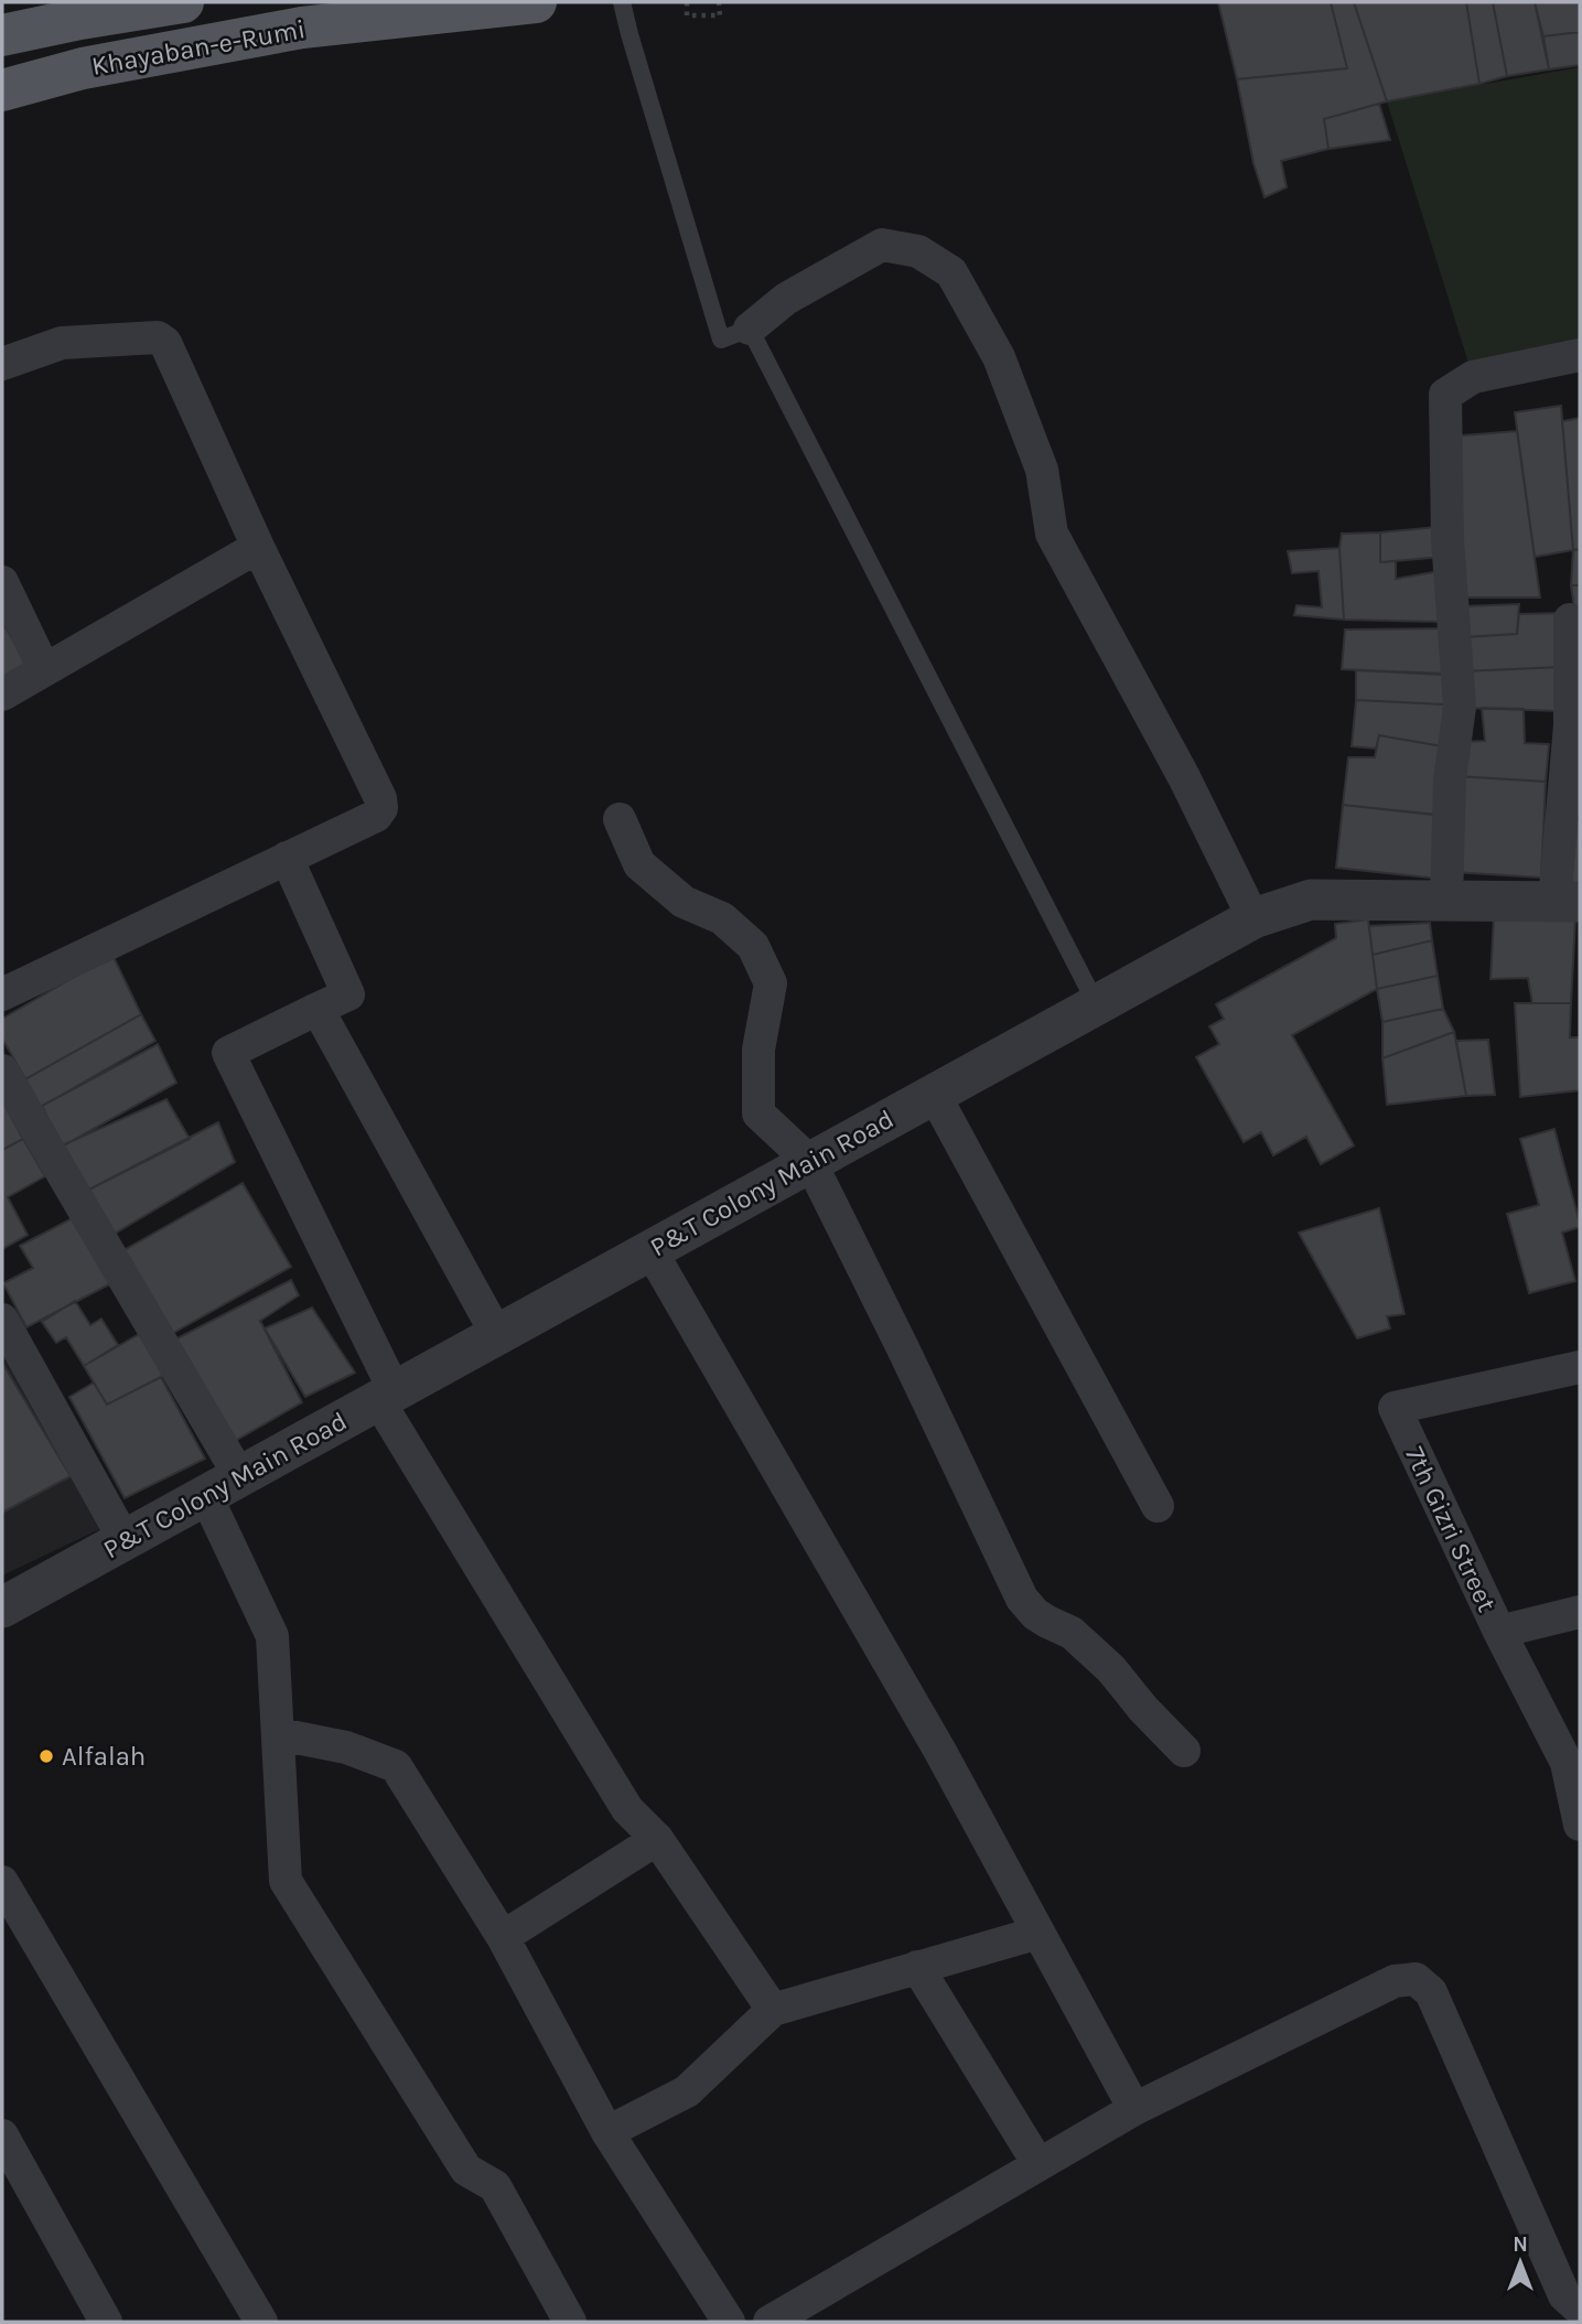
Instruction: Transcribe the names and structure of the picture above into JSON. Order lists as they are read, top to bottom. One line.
{"streets":{"main road":["Khayaban-e-Rumi"],"street":["P&T Colony Main Road","7th Gizri Street"]},"places":["Alfalah"],"north":"top"}
